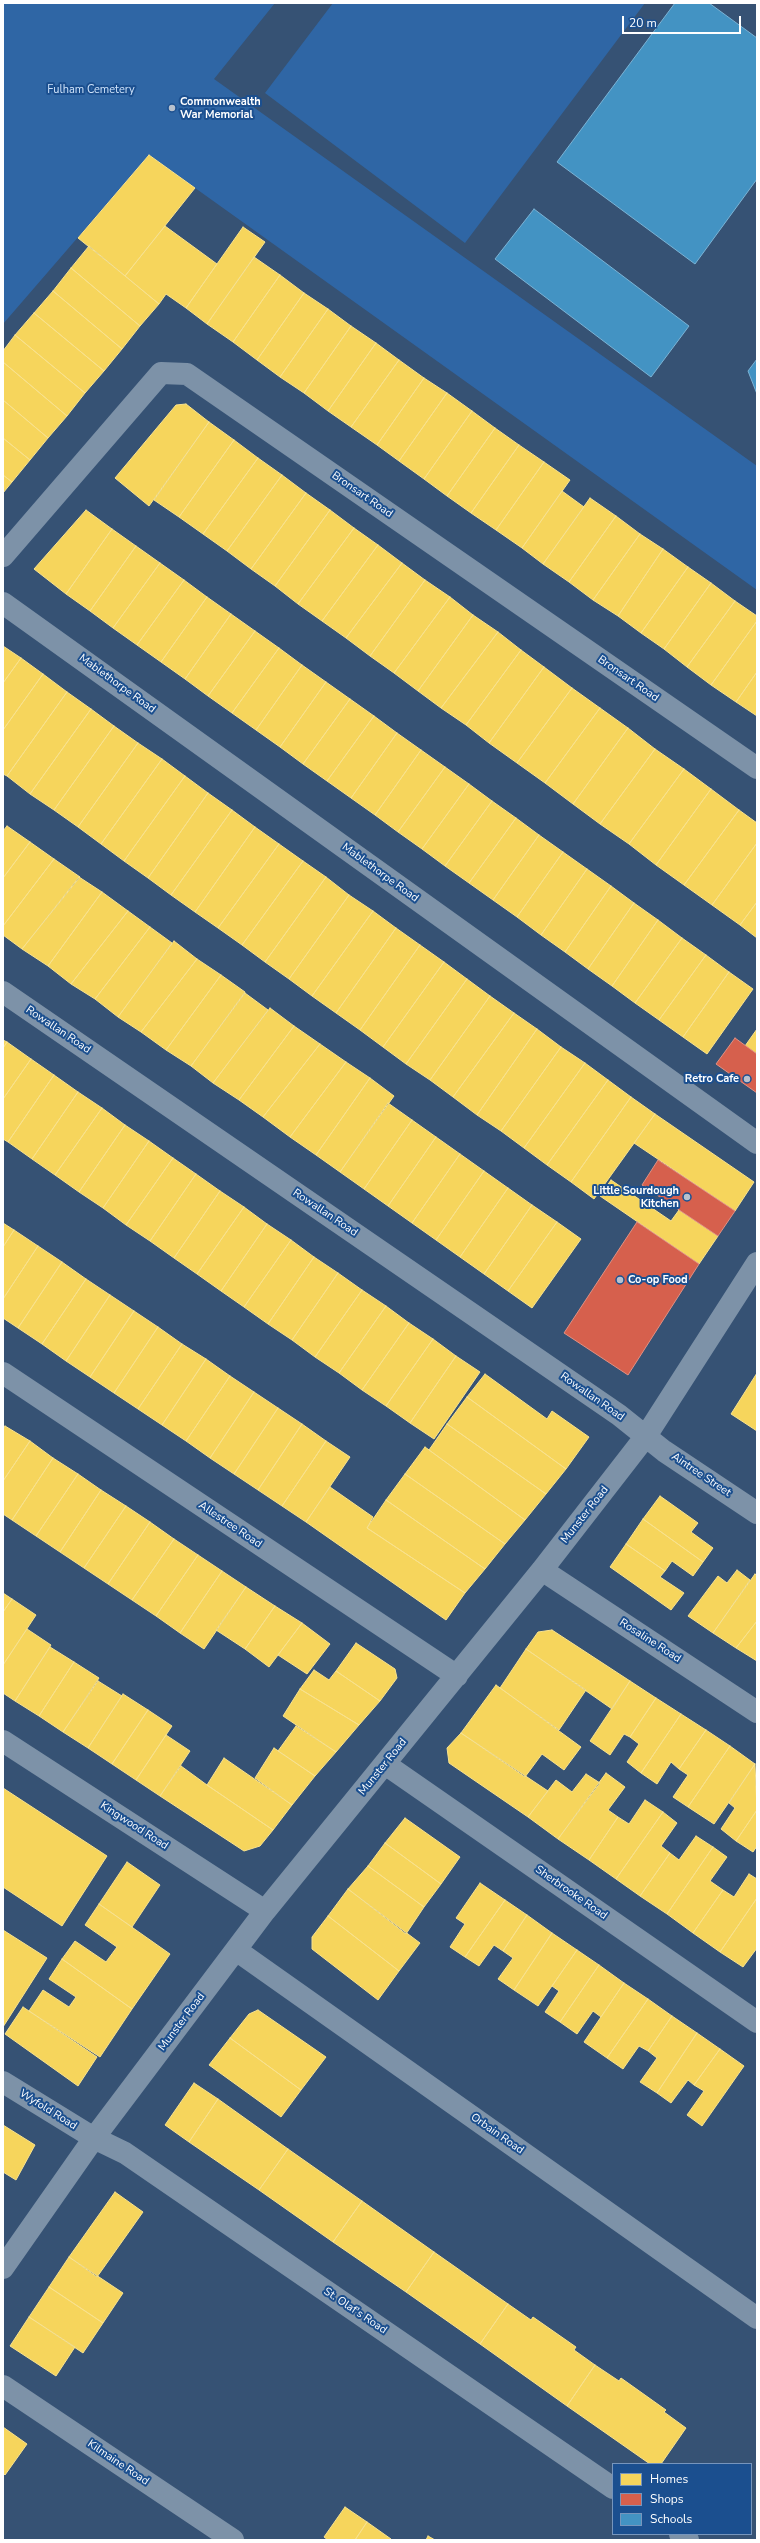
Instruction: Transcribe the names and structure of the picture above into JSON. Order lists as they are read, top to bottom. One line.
{"streets":{"street":["Bronsart Road","Mablethorpe Road","Rowallan Road","Aintree Street","Munster Road","Allestree Road","Rosaline Road","Kingwood Road","Sherbrooke Road","Wyfold Road","Orbain Road","St. Olaf's Road","Kilmaine Road"]},"crossings":[["Rowallan Road","Aintree Street"],["Rowallan Road","Munster Road"],["Aintree Street","Munster Road"],["Munster Road","Allestree Road"],["Munster Road","Rosaline Road"],["Munster Road","Kingwood Road"],["Munster Road","Sherbrooke Road"],["Munster Road","Wyfold Road"],["Munster Road","Orbain Road"],["Munster Road","St. Olaf's Road"],["Wyfold Road","St. Olaf's Road"]],"parks":["Fulham Cemetery"],"places":["Commonwealth War Memorial","Retro Cafe","Little Sourdough Kitchen","Co-op Food"],"legend":["Homes","Shops","Schools"],"scale_bar":"20 m"}
